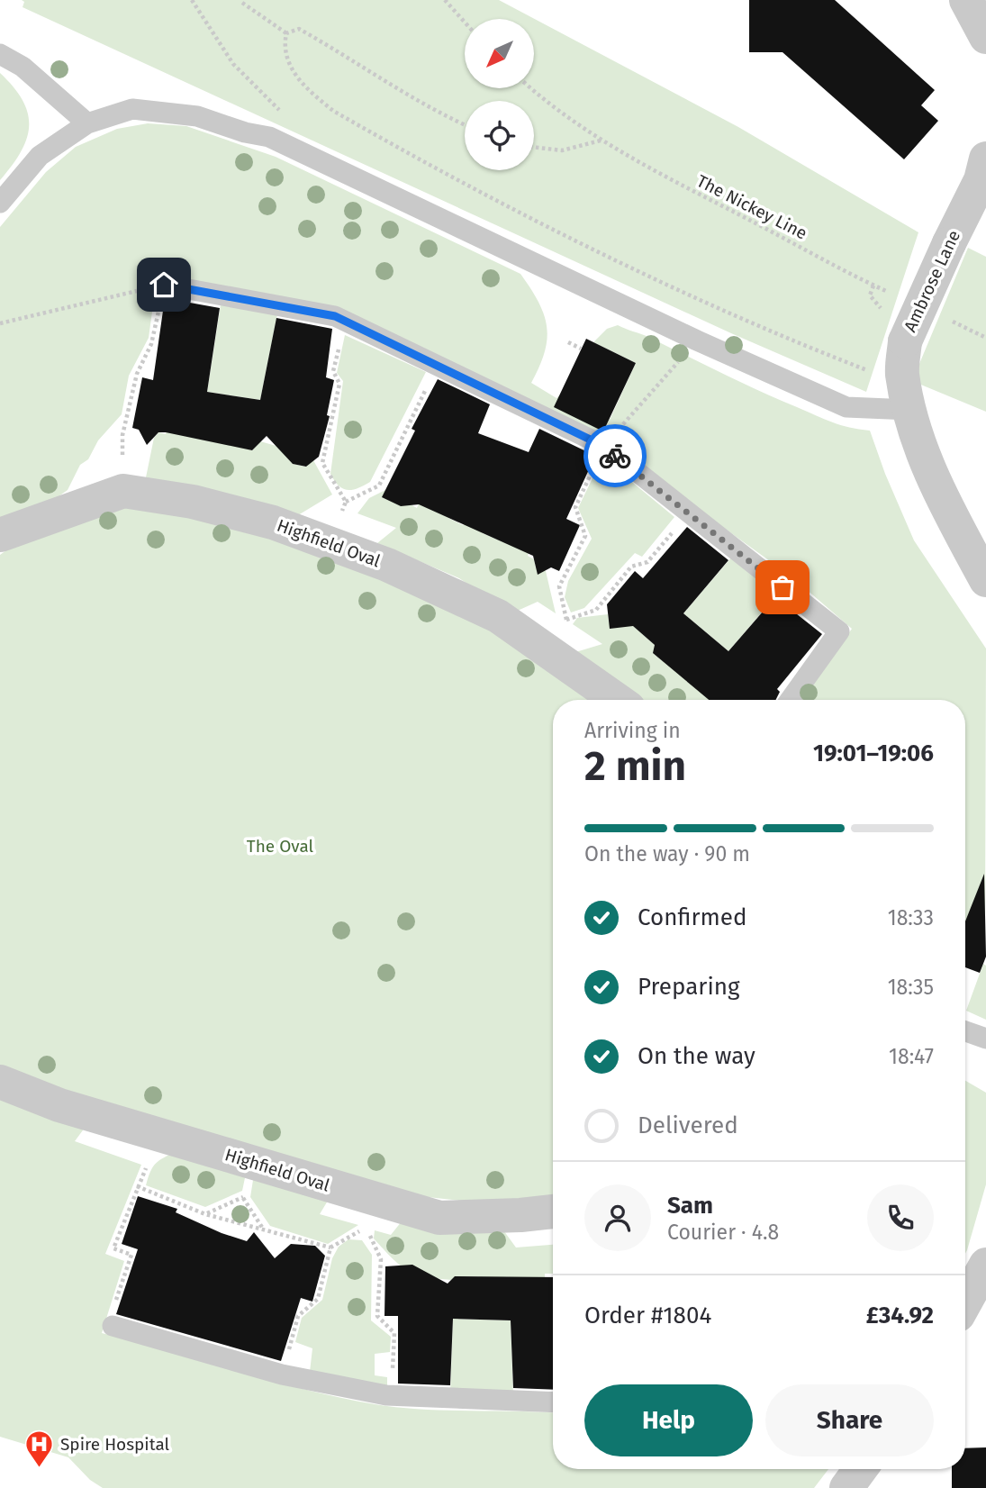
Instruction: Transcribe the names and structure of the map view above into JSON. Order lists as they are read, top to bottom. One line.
{"streets":{"street":["Ambrose Lane","Highfield Oval"],"path":["The Nickey Line"]},"parks":["The Oval"],"places":{"hospital":["Spire Hospital"]},"north":"bottom left","page":{"heading":["2 min","Arriving in","19:01–19:06"],"panel":["Sam","Courier · 4.8","Order #1804","£34.92"],"bar":"On the way · 90 m","list":[["Confirmed","18:33"],["Preparing","18:35"],["On the way","18:47"],"Delivered"],"buttons":["Help","Share"]}}
